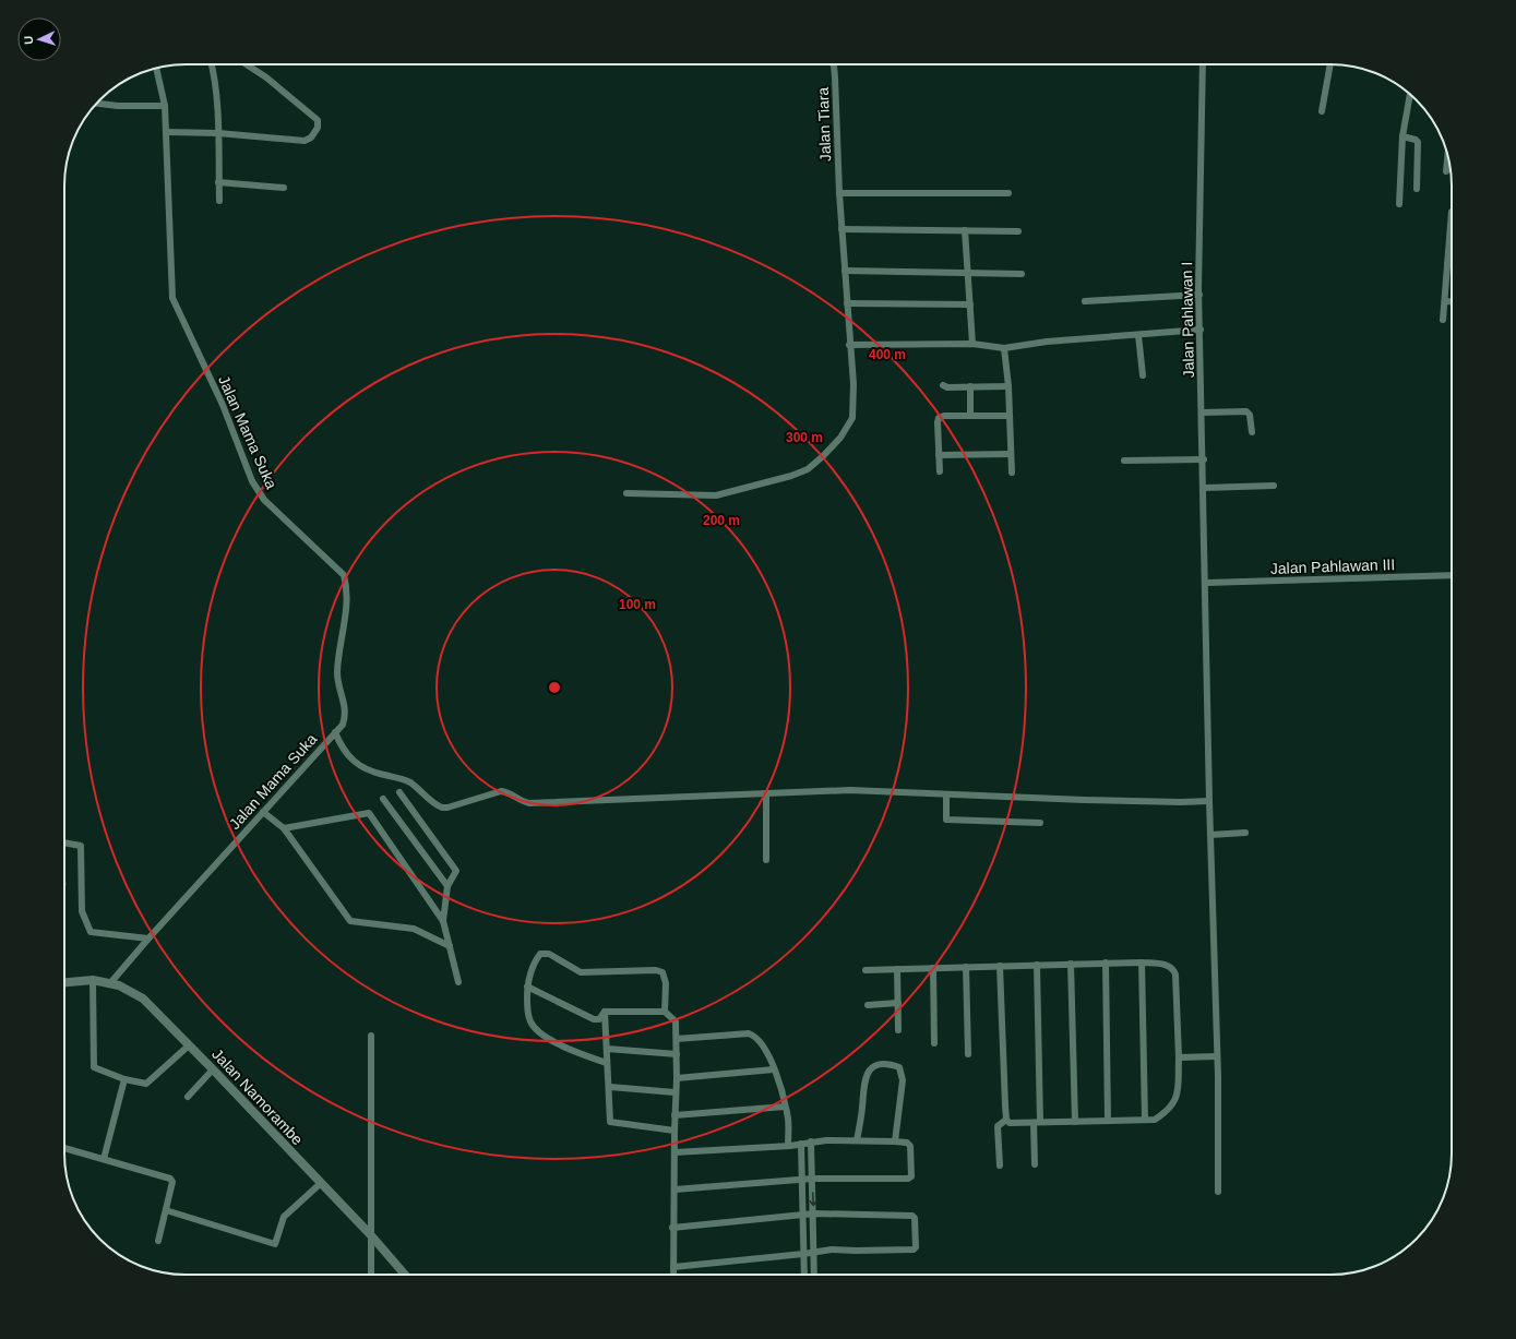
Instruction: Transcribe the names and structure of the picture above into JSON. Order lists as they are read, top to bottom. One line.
{"streets":{"main road":["Jalan Namorambe"],"street":["Jalan Tiara","Jalan Pahlawan I","Jalan Mama Suka","Jalan Pahlawan III"]},"crossings":[["Jalan Pahlawan I","Jalan Pahlawan III"],["Jalan Mama Suka","Jalan Namorambe"]],"north":"left","rings":["400 m","300 m","200 m","100 m"]}
